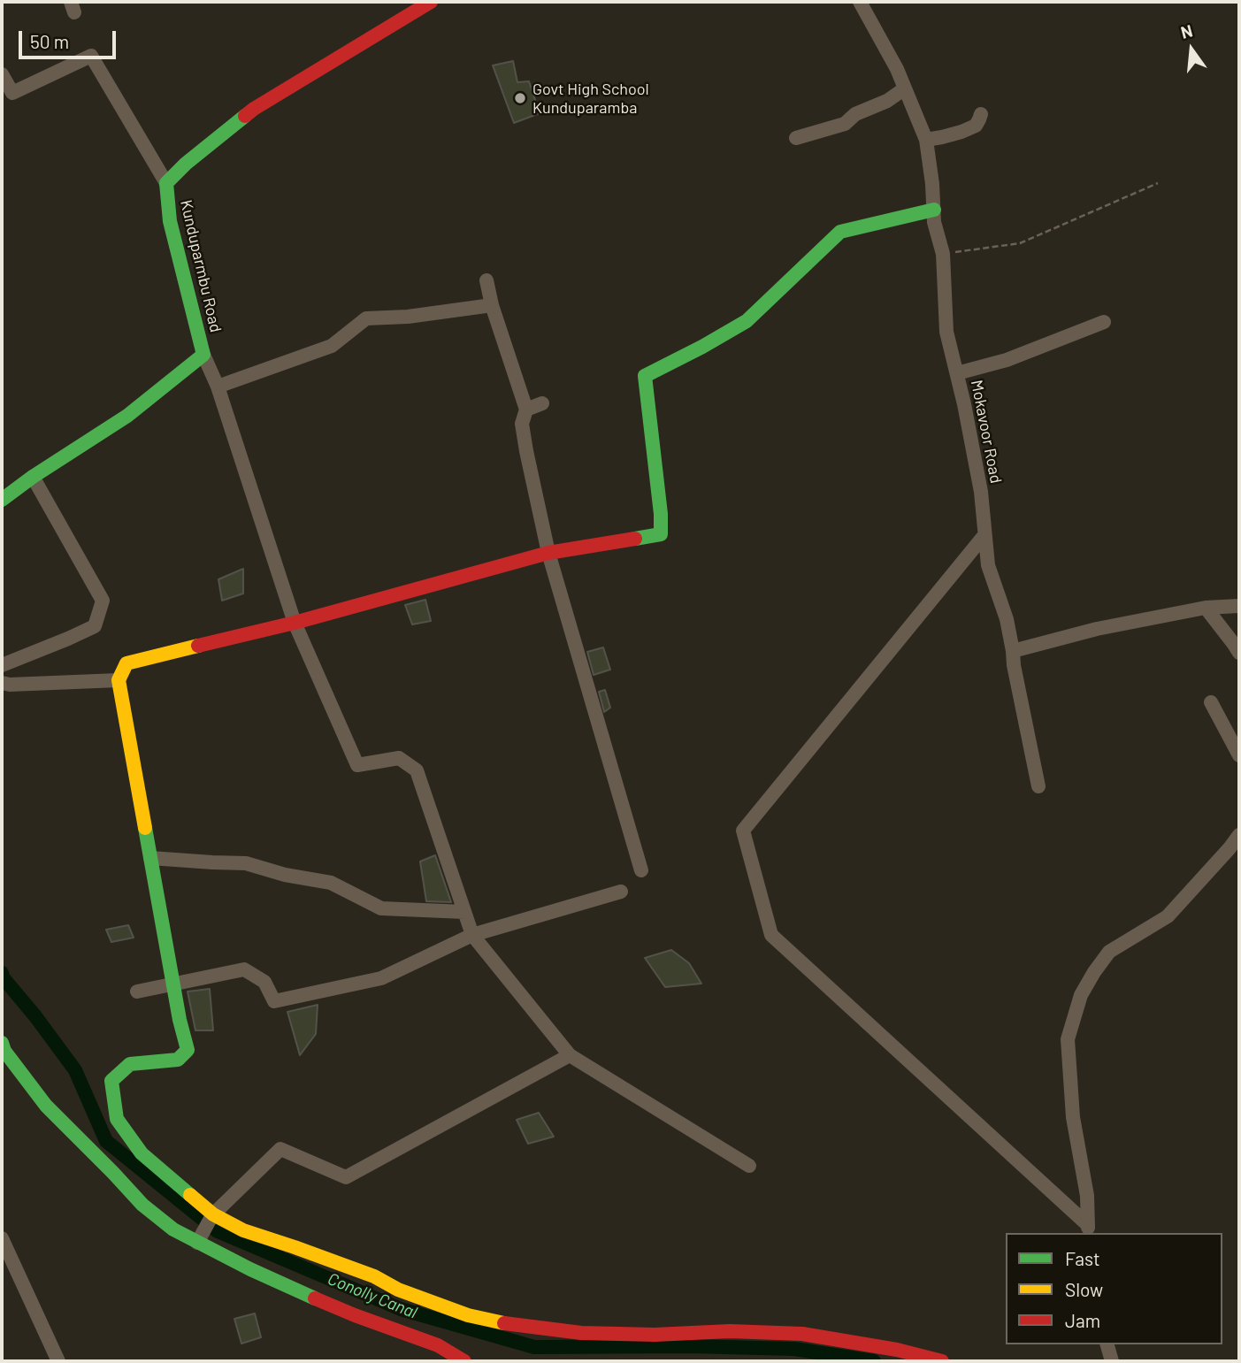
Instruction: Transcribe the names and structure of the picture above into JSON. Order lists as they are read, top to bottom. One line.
{"streets":{"street":["Kunduparmbu Road","Mokavoor Road"]},"water":["Conolly Canal"],"places":["Govt High School Kunduparamba"],"legend":["Fast","Slow","Jam"],"scale_bar":"50 m","north":"top"}
